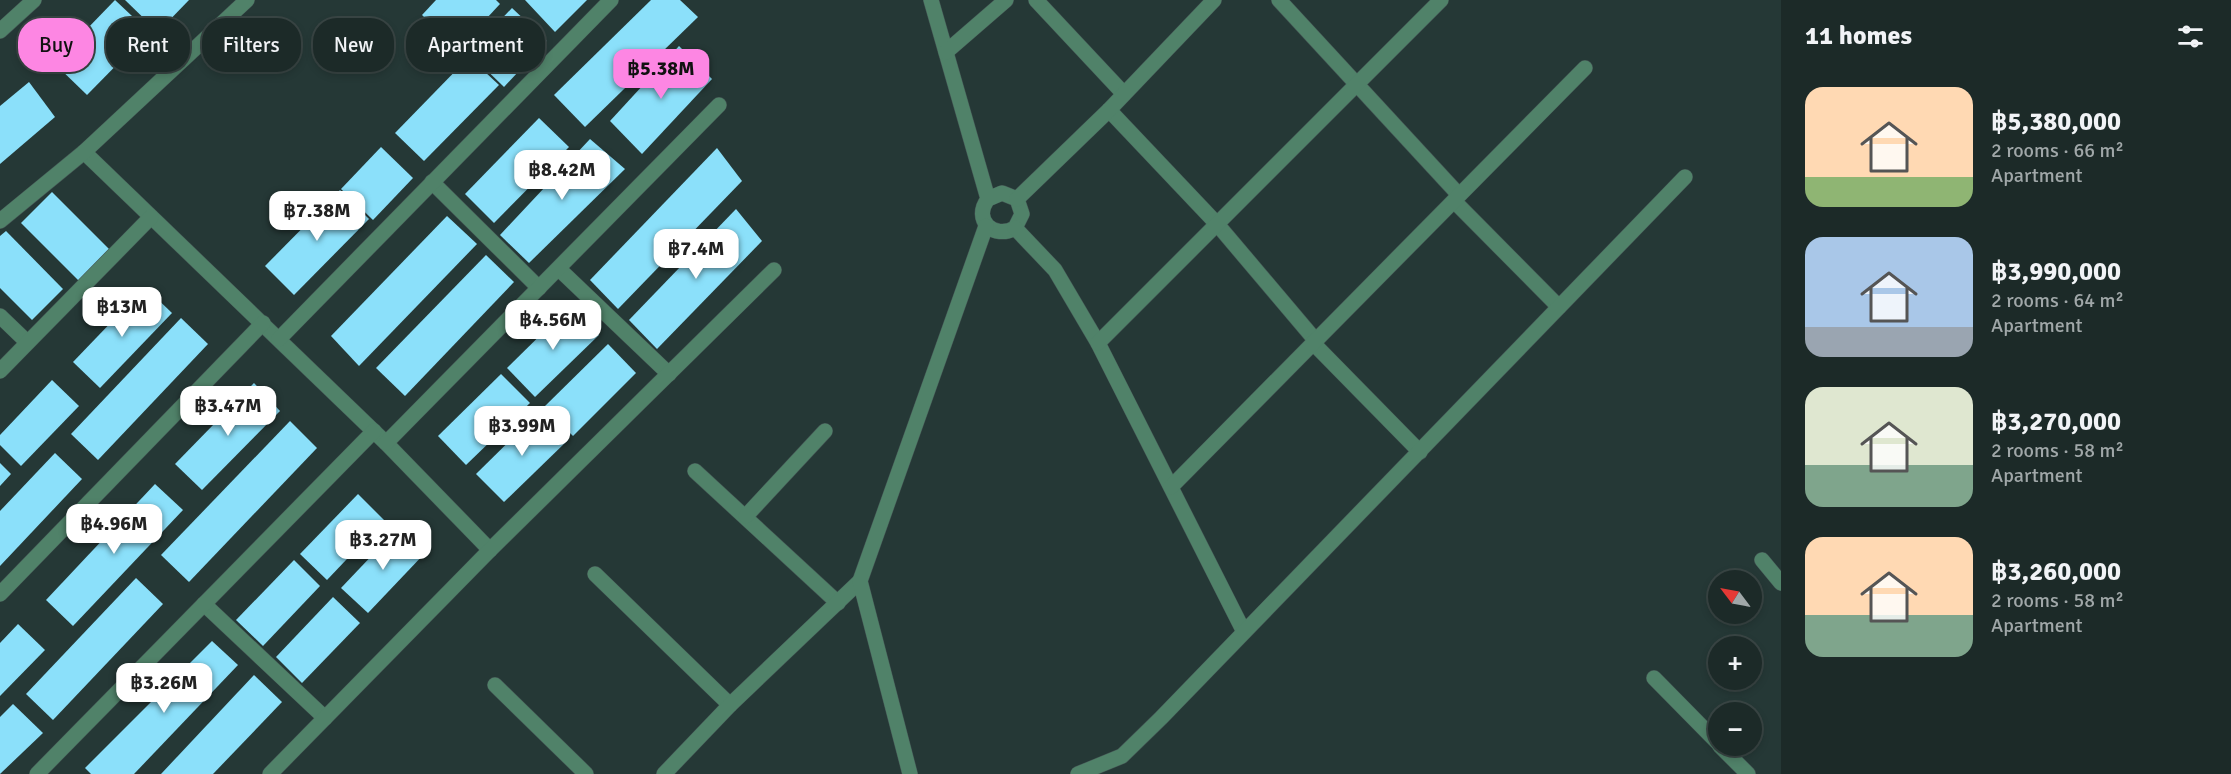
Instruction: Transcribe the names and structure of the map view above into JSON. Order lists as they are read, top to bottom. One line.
{"north":"top left","page":{"heading":"11 homes","chip":["Buy","Rent","Filters","New","Apartment"],"price":["฿5.38M","฿8.42M","฿7.38M","฿7.4M","฿13M","฿4.56M","฿3.47M","฿3.99M","฿4.96M","฿3.27M","฿3.26M"],"list":[{"name":"฿5,380,000","note":"2 rooms · 66 m² · Apartment"},{"name":"฿3,990,000","note":"2 rooms · 64 m² · Apartment"},{"name":"฿3,270,000","note":"2 rooms · 58 m² · Apartment"},{"name":"฿3,260,000","note":"2 rooms · 58 m² · Apartment"}],"map_buttons":["+","−"]}}
